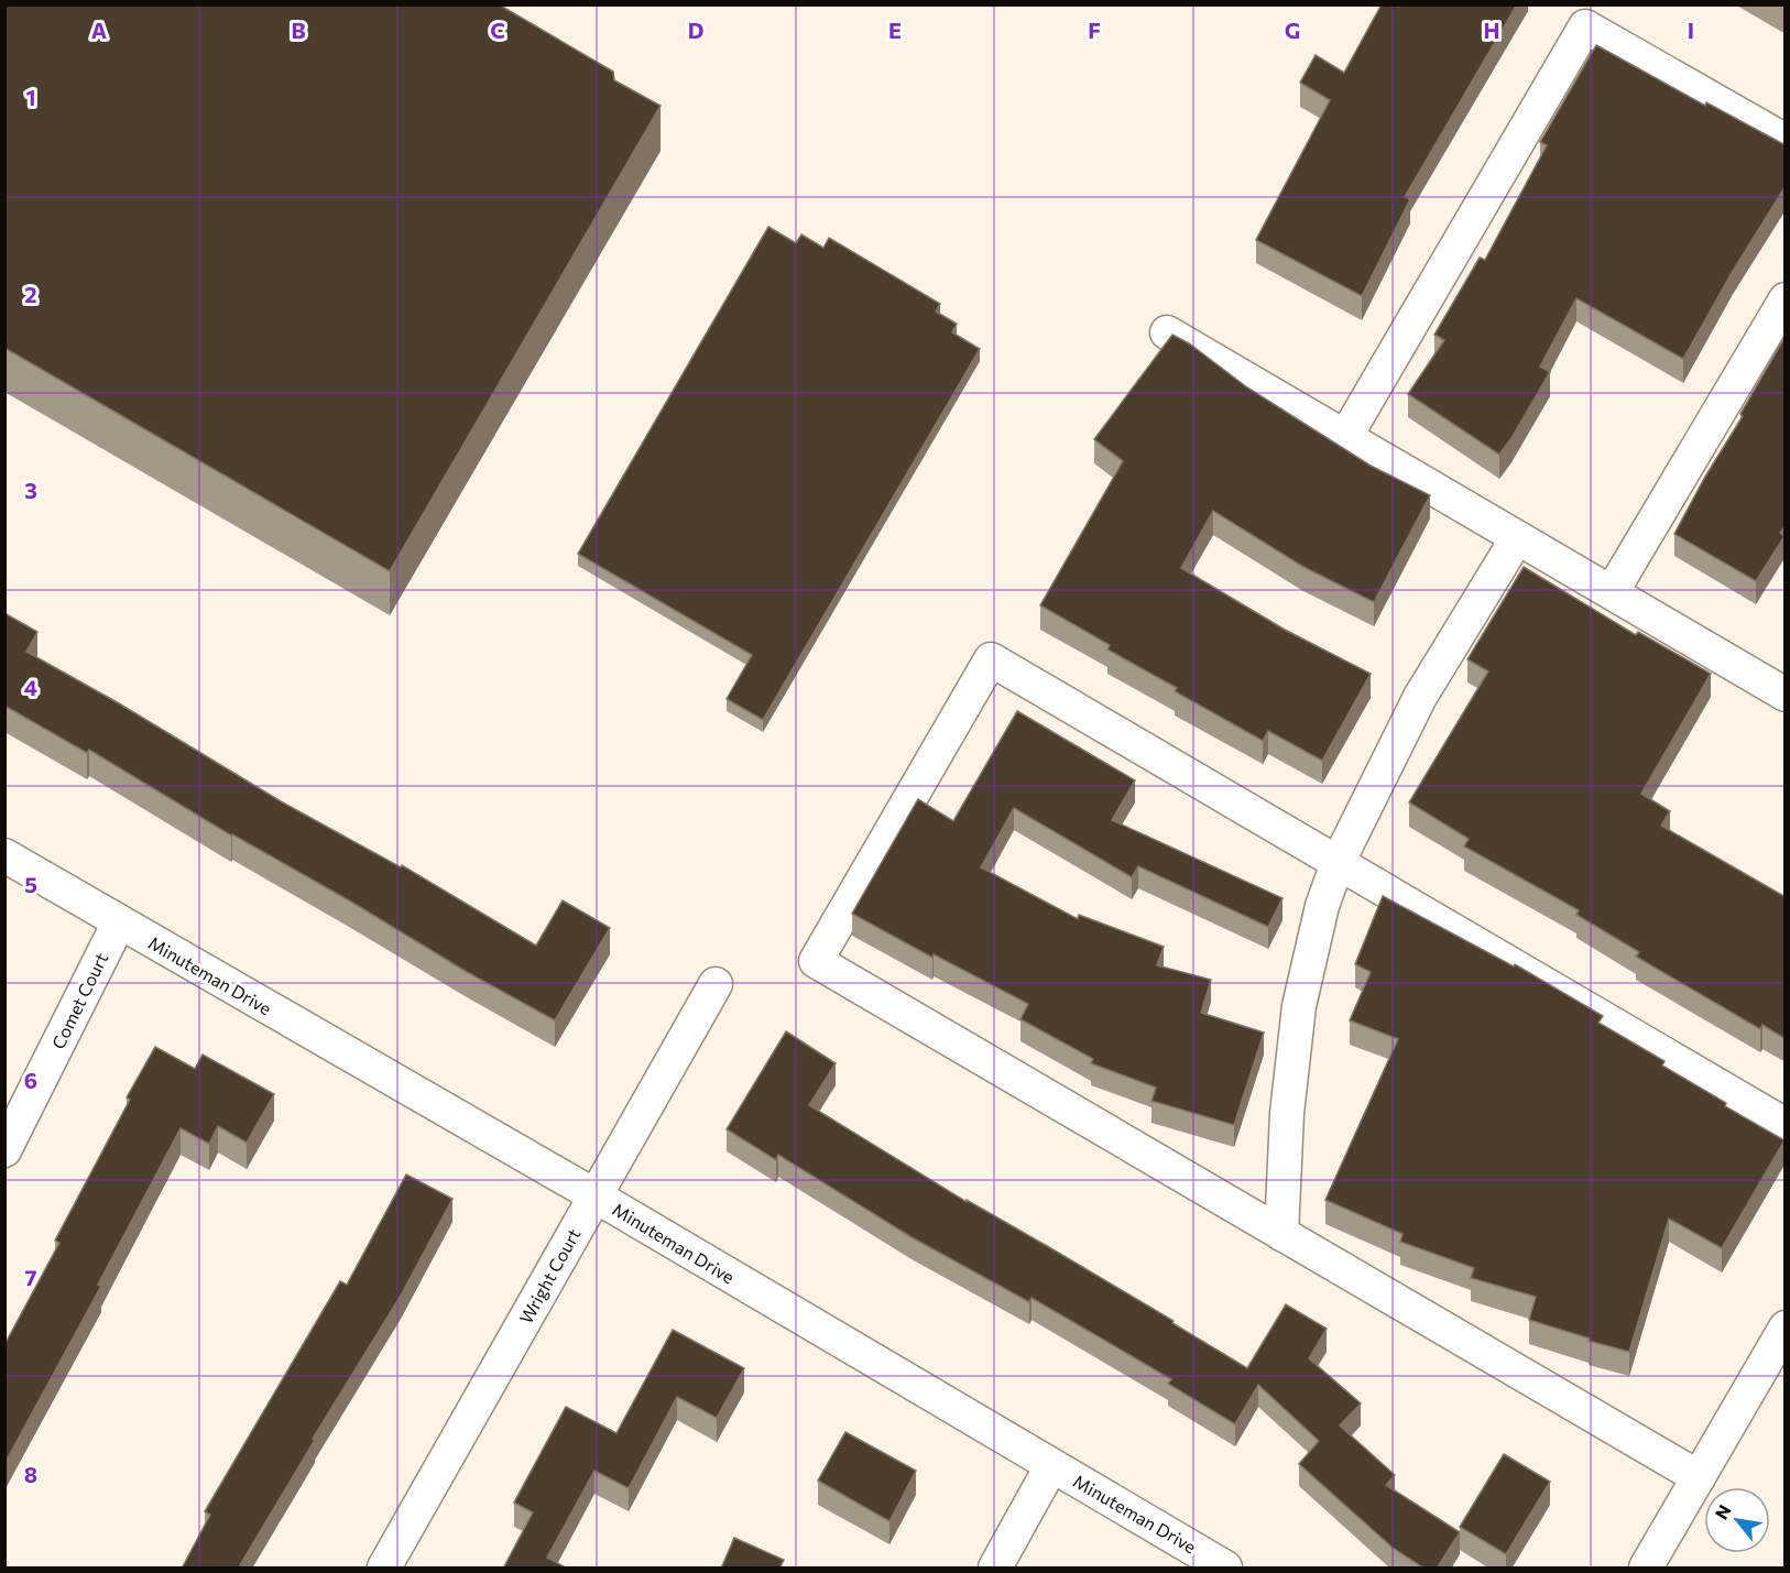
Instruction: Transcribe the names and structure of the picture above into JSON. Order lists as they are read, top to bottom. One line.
{"streets":{"street":["Minuteman Drive","Comet Court","Wright Court"]},"crossings":[["Minuteman Drive","Comet Court"],["Minuteman Drive","Wright Court"]],"north":"top left","grid":{"columns":["A","B","C","D","E","F","G","H","I"],"rows":["1","2","3","4","5","6","7","8"]}}
